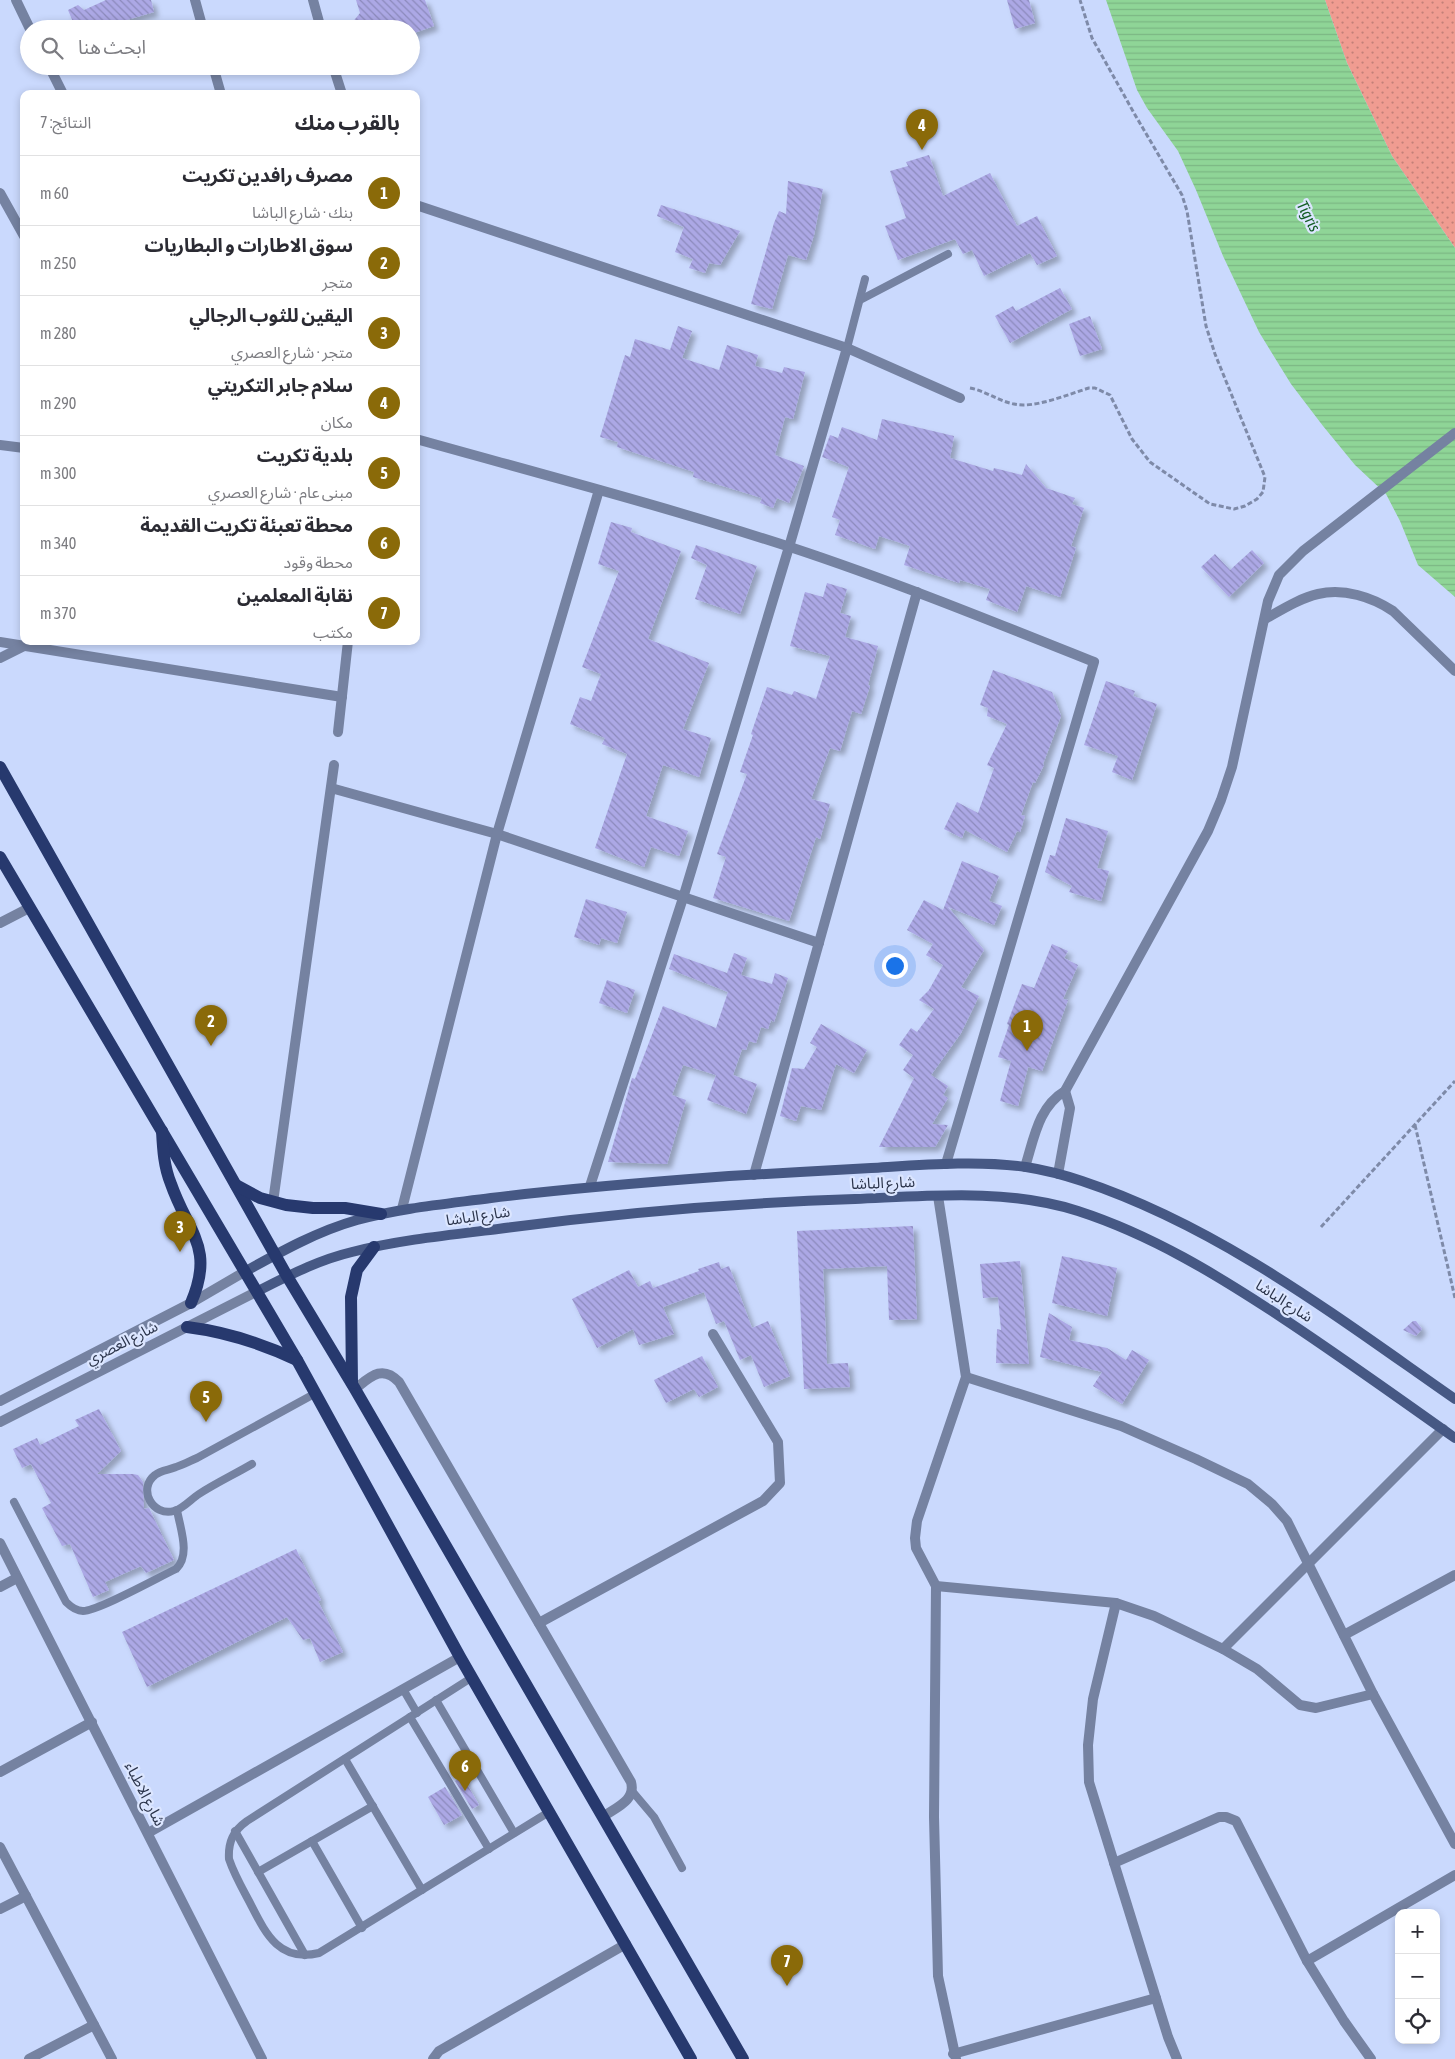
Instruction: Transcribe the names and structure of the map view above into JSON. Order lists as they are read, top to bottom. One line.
{"streets":{"main road":["شارع الباشا"],"street":["شارع العصري","شارع الاطباء"]},"crossings":[["شارع الباشا","شارع العصري"]],"water":["Tigris"],"page":{"search":"ابحث هنا","heading":["بالقرب منك","النتائج: 7"],"pins":["4","2","1","3","5","6","7"],"list":[{"mark":"1","name":"مصرف رافدين تكريت","note":"بنك · شارع الباشا","value":"60 m"},{"mark":"2","name":"سوق الاطارات و البطاريات","note":"متجر","value":"250 m"},{"mark":"3","name":"اليقين للثوب الرجالي","note":"متجر · شارع العصري","value":"280 m"},{"mark":"4","name":"سلام جابر التكريتي","note":"مكان","value":"290 m"},{"mark":"5","name":"بلدية تكريت","note":"مبنى عام · شارع العصري","value":"300 m"},{"mark":"6","name":"محطة تعبئة تكريت القديمة","note":"محطة وقود","value":"340 m"},{"mark":"7","name":"نقابة المعلمين","note":"مكتب","value":"370 m"}],"map_buttons":["+","−"]}}
